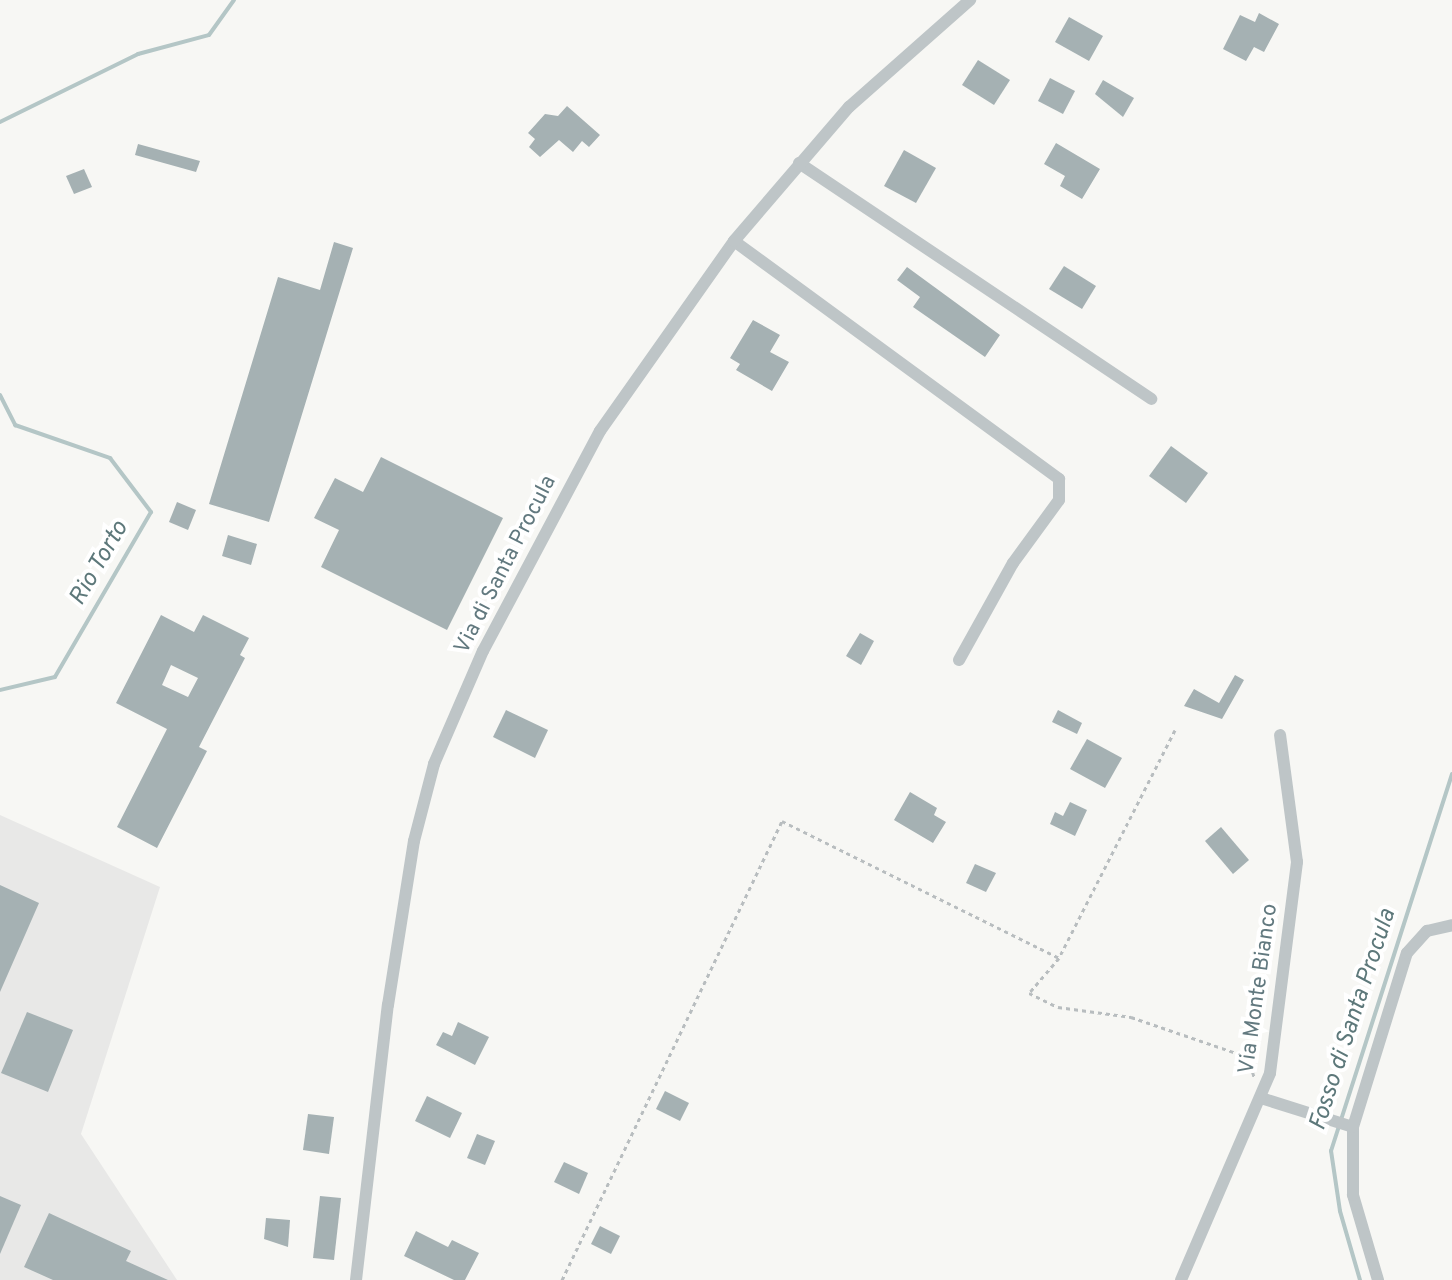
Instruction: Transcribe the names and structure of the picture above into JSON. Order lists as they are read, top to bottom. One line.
{"streets":{"street":["Via di Santa Procula","Via Monte Bianco"]},"water":["Rio Torto","Fosso di Santa Procula"]}
